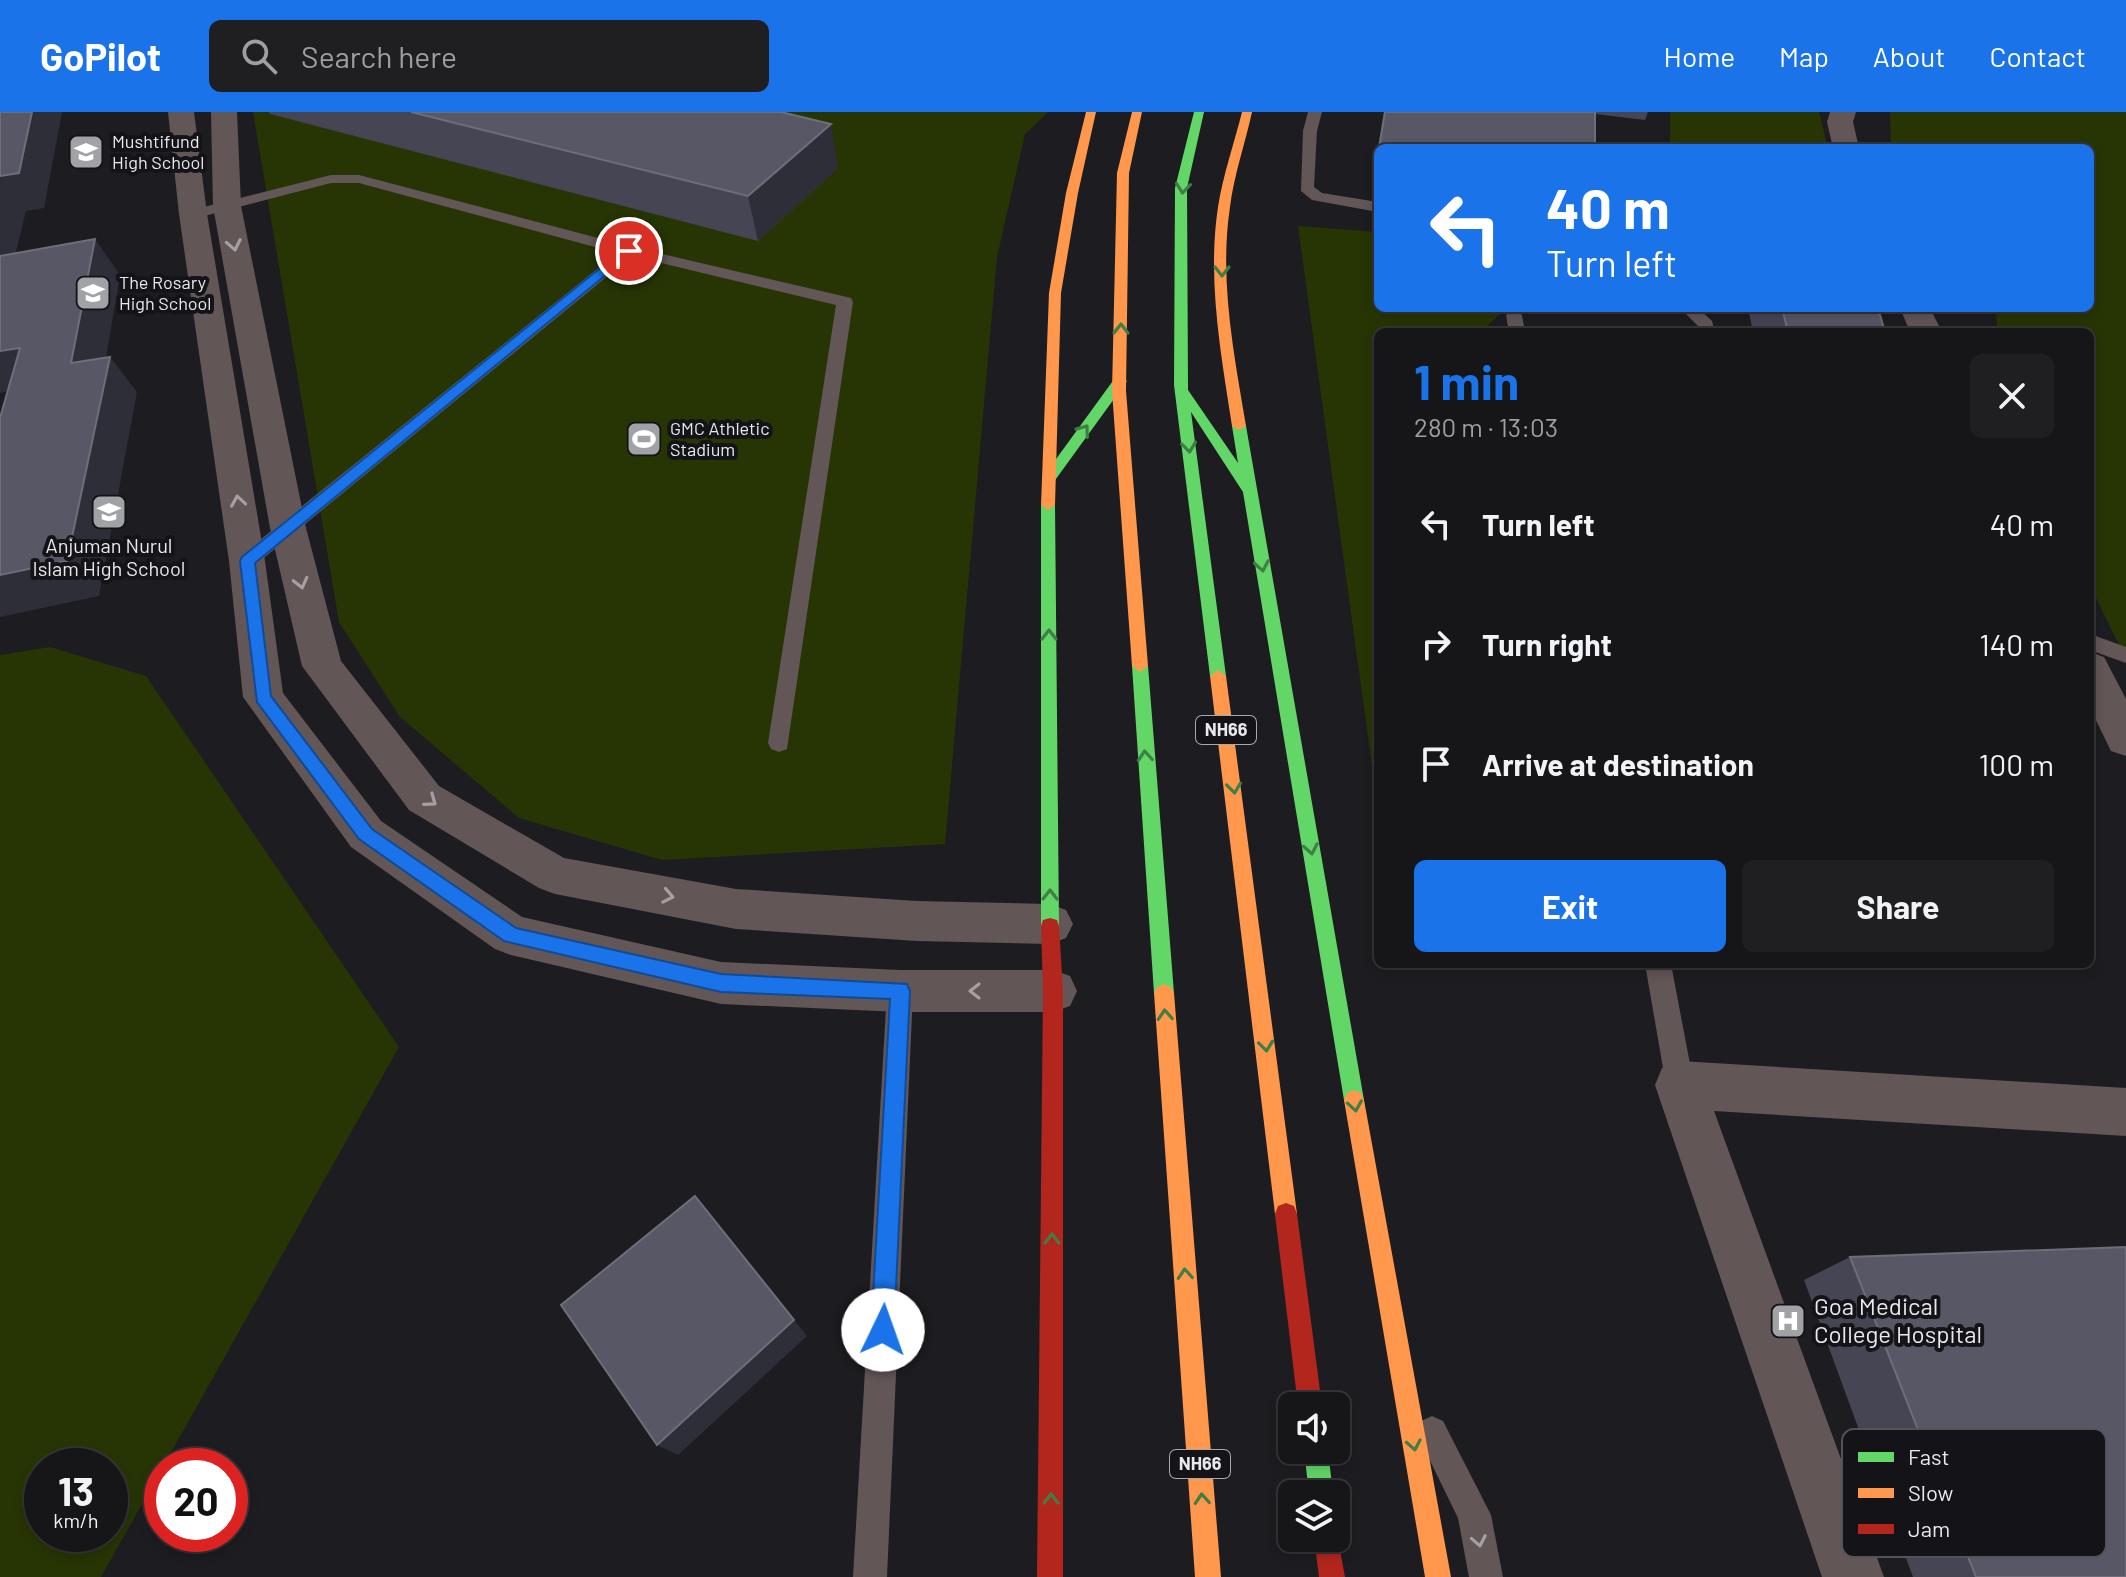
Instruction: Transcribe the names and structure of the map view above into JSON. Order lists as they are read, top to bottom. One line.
{"streets":{"main road":["NH66"]},"places":{"school or university":["Mushtifund High School","The Rosary High School","Anjuman Nurul Islam High School"],"sports":["GMC Athletic Stadium"],"hospital":["Goa Medical College Hospital"]},"legend":["Fast","Slow","Jam"],"page":{"header":"GoPilot","search":"Search here","nav":["Home","Map","About","Contact"],"turn":["40 m","Turn left"],"heading":["1 min","280 m · 13:03"],"list":[{"name":"Turn left","value":"40 m"},{"name":"Turn right","value":"140 m"},{"name":"Arrive at destination","value":"100 m"}],"buttons":["Exit","Share"],"speed":"13 km/h","limit":"20"}}
